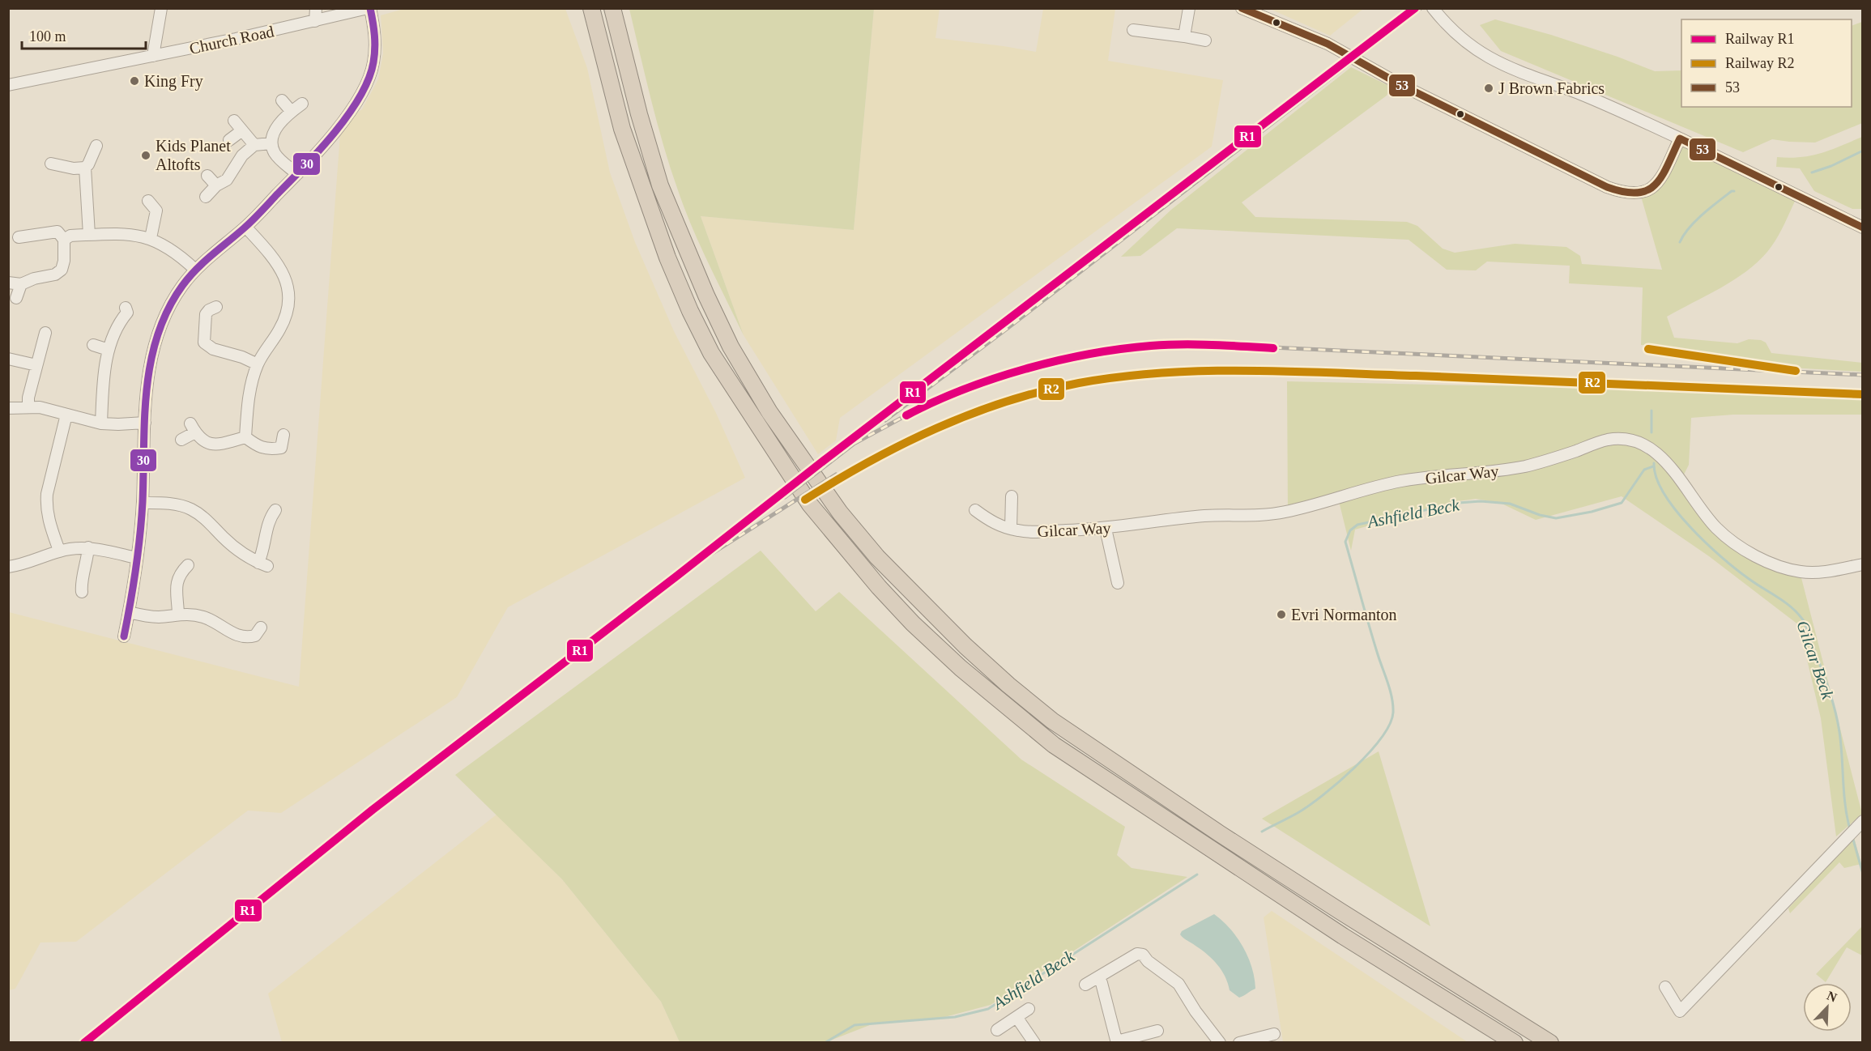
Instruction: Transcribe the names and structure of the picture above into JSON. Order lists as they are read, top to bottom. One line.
{"streets":{"street":["Church Road","Gilcar Way"]},"water":["Ashfield Beck","Gilcar Beck"],"places":["King Fry","J Brown Fabrics","Kids Planet Altofts","Evri Normanton"],"lines":["rail line R1","transit line 53","transit line 30","rail line R2"],"legend":["Railway R1","Railway R2","53"],"scale_bar":"100 m","north":"top right"}
